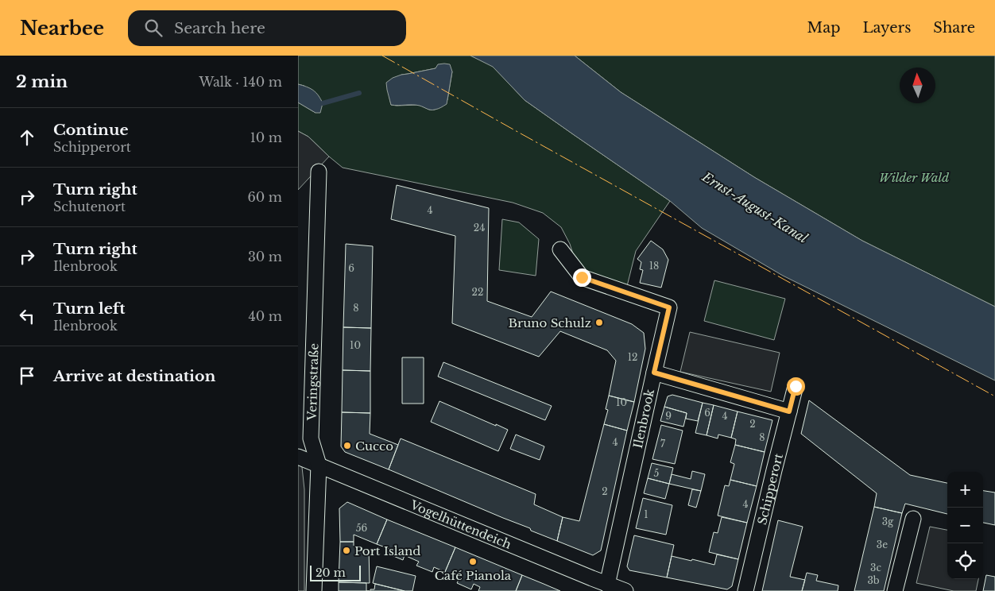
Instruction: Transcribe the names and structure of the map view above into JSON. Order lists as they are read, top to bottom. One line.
{"streets":{"street":["Veringstraße","Ilenbrook","Schipperort","Vogelhüttendeich"]},"crossings":[["Veringstraße","Vogelhüttendeich"],["Ilenbrook","Vogelhüttendeich"]],"water":["Ernst-August-Kanal"],"parks":["Wilder Wald"],"places":["Bruno Schulz","Cucco","Port Island","Café Pianola"],"house_numbers":["4","24","18","6","22","8","10","12","10","6","9","4","2","8","4","7","5","2","4","1","3g","56","3e","3c","3b"],"scale_bar":"20 m","north":"top","page":{"header":"Nearbee","search":"Search here","nav":["Map","Layers","Share"],"heading":["2 min","Walk · 140 m"],"list":[["Continue","Schipperort","10 m"],["Turn right","Schutenort","60 m"],["Turn right","Ilenbrook","30 m"],["Turn left","Ilenbrook","40 m"],"Arrive at destination"],"map_buttons":["+","−"],"scale":"20 m"}}
